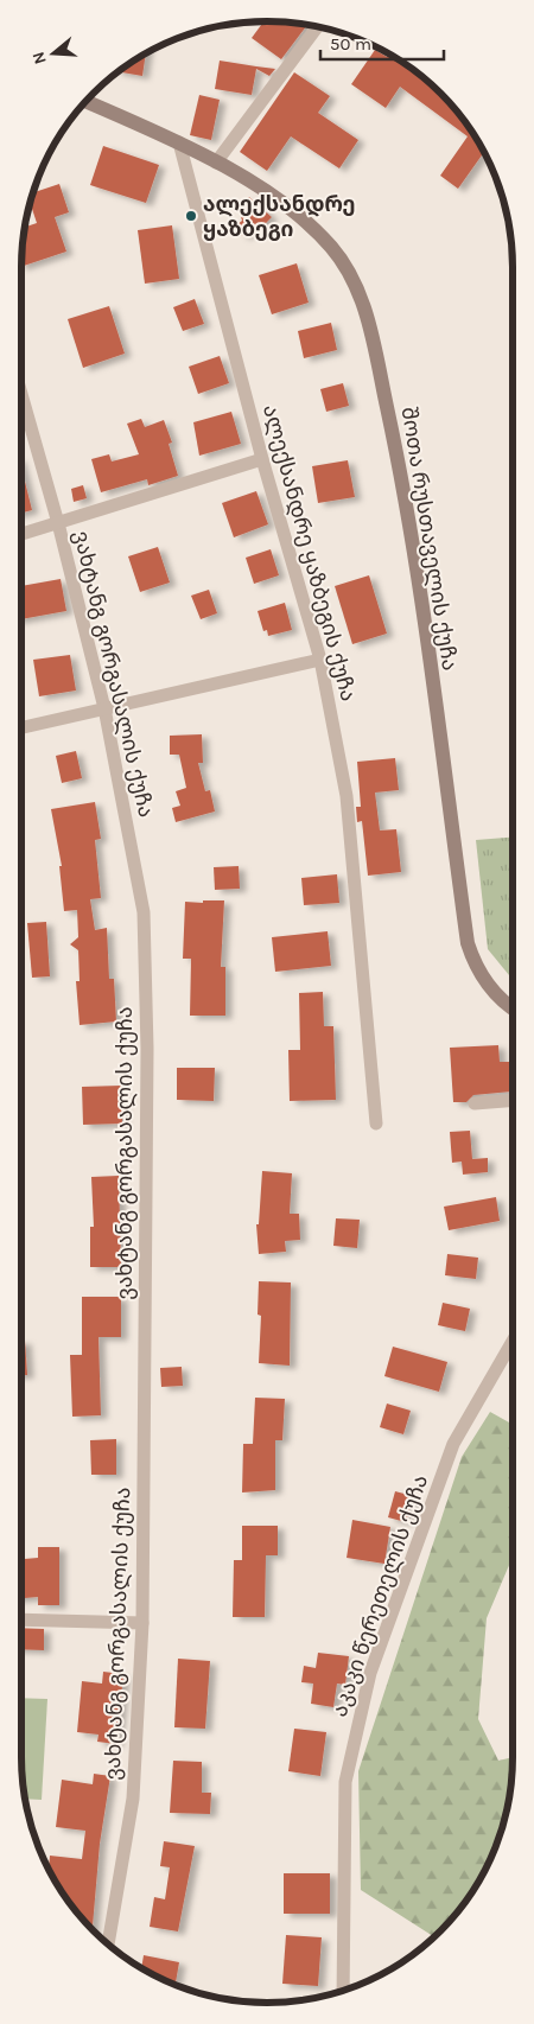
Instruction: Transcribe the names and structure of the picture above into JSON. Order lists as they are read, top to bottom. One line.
{"streets":{"main road":["შოთა რუსთაველის ქუჩა"],"street":["ალექსანდრე ყაზბეგის ქუჩა","ვახტანგ გორგასალის ქუჩა","აკაკი წერეთელის ქუჩა"]},"crossings":[["შოთა რუსთაველის ქუჩა","ალექსანდრე ყაზბეგის ქუჩა"]],"places":["ალექსანდრე ყაზბეგი"],"scale_bar":"50 m","north":"left"}
